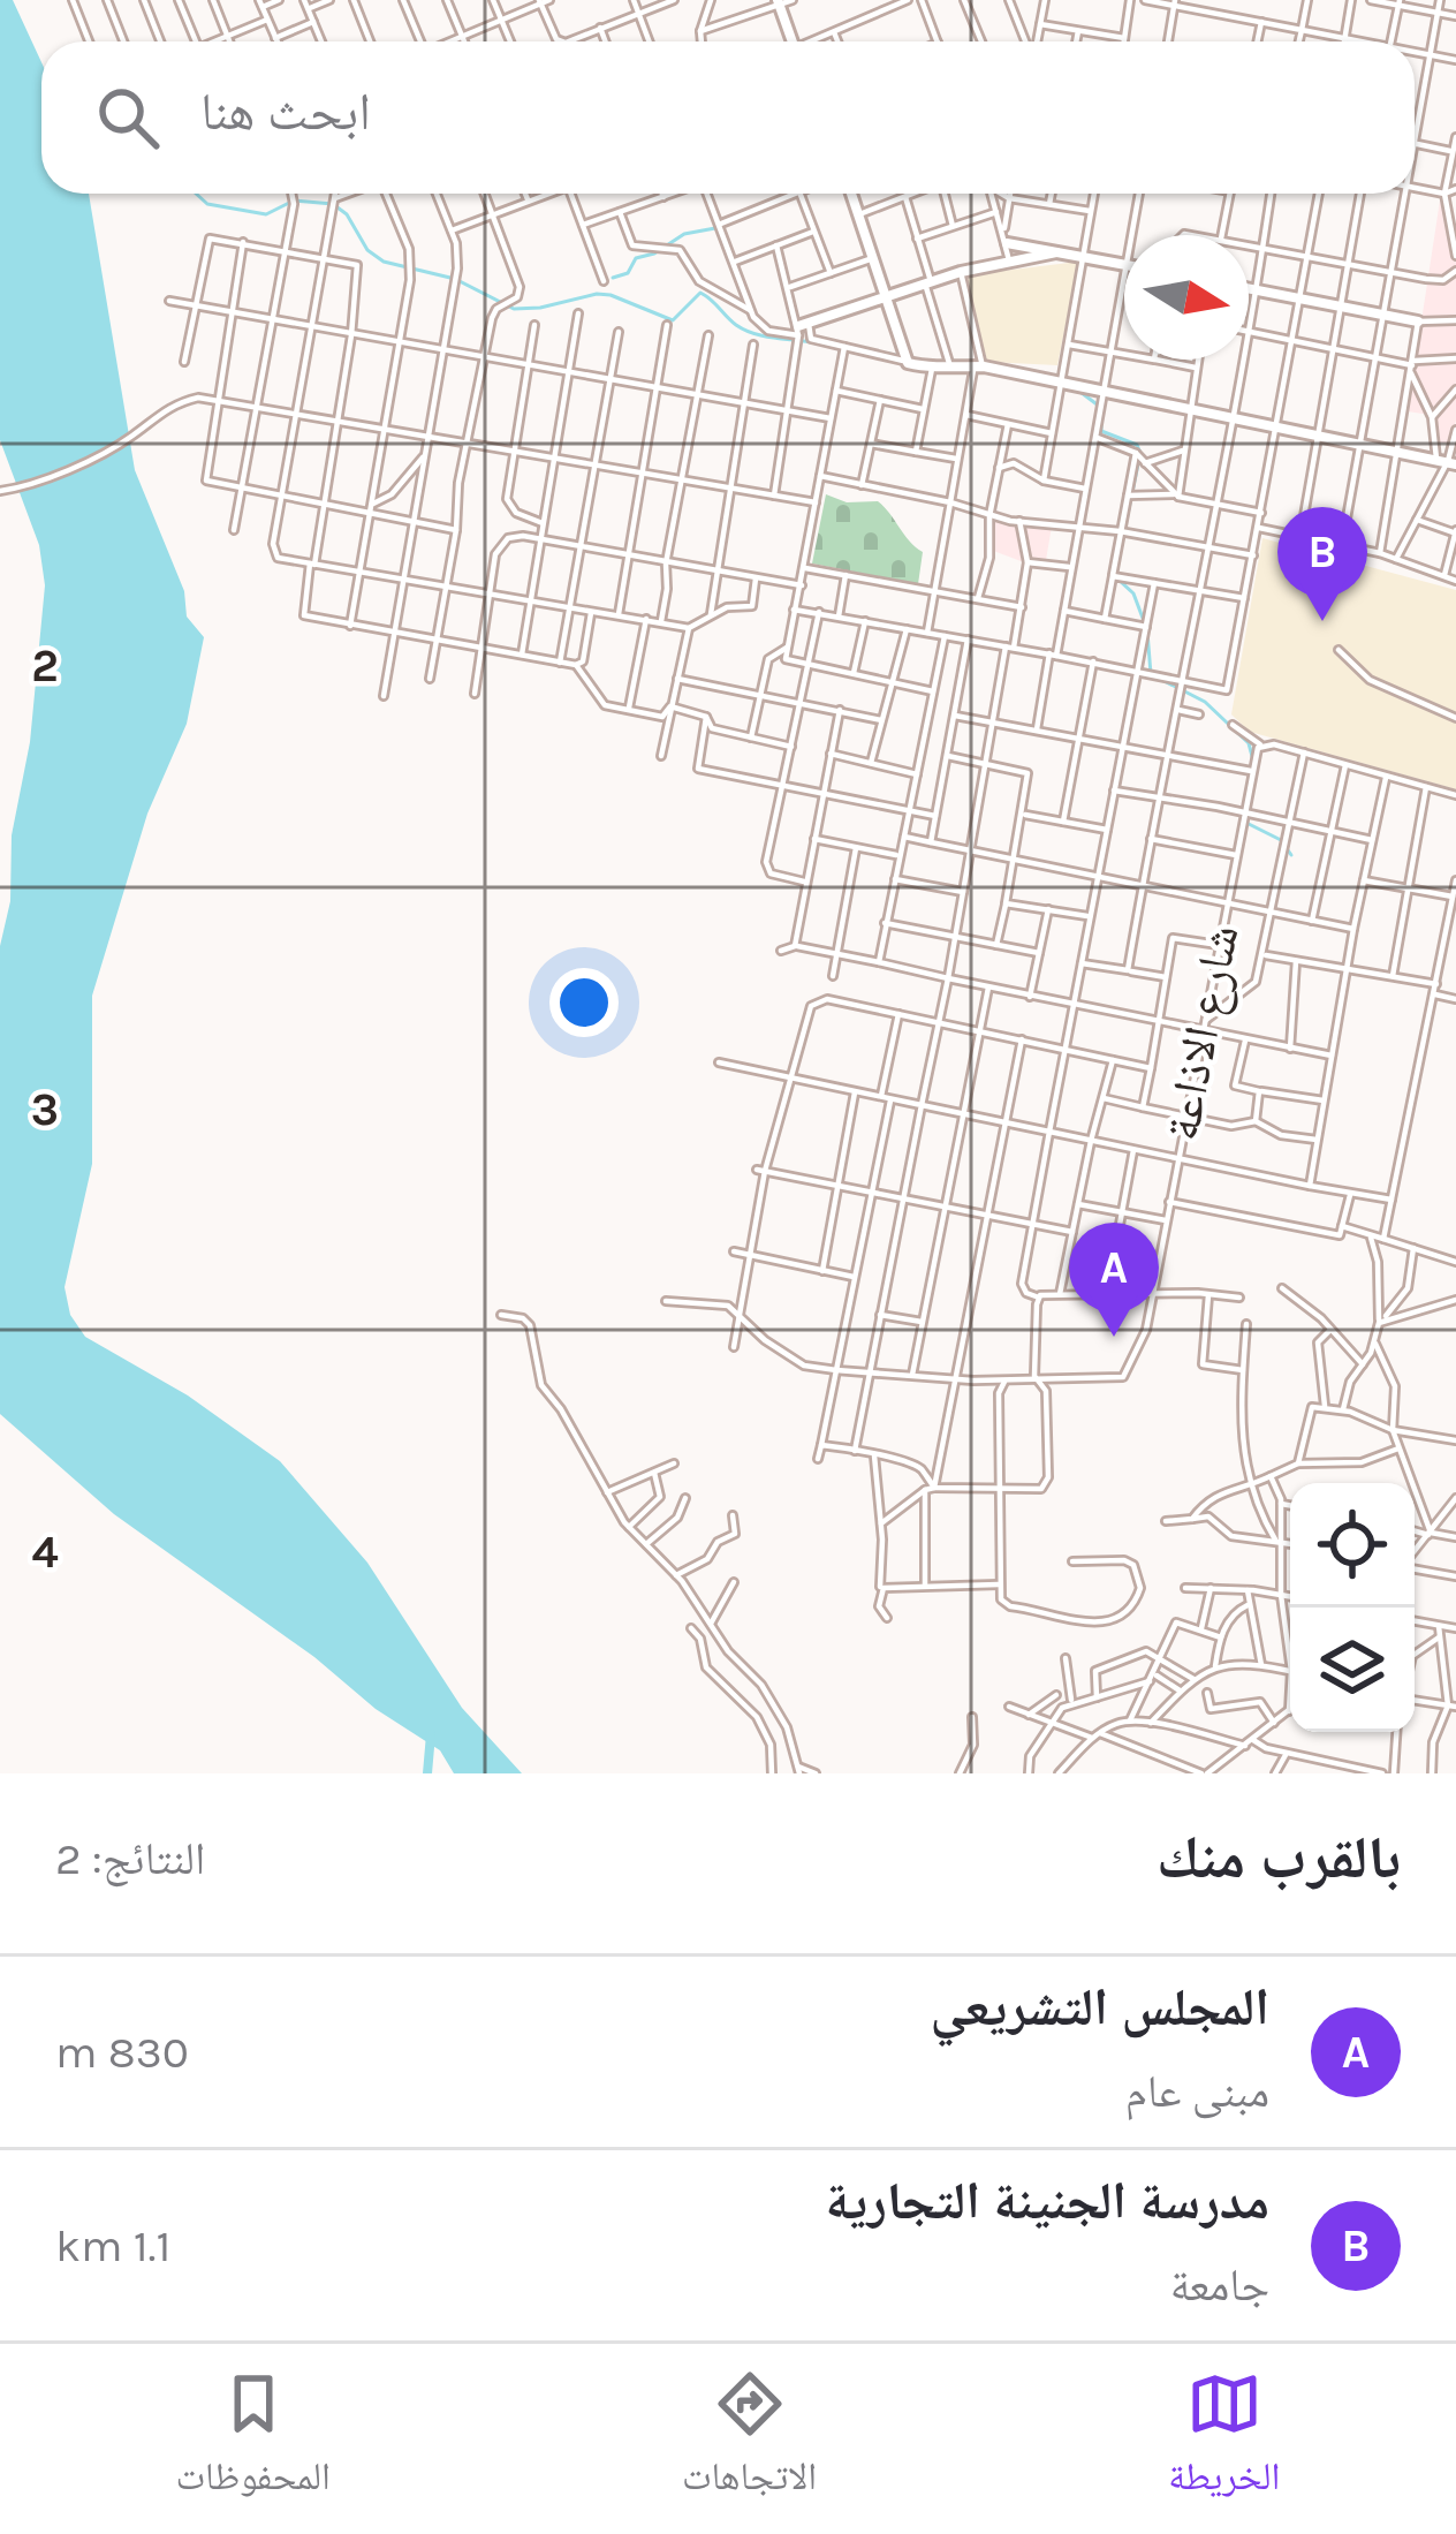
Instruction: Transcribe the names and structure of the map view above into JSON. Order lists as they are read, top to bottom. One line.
{"streets":{"street":["شارع الاذاعة"]},"north":"right","page":{"search":"ابحث هنا","pins":["B","A"],"heading":["بالقرب منك","النتائج: 2"],"list":[{"mark":"A","name":"المجلس التشريعي","note":"مبنى عام","value":"830 m"},{"mark":"B","name":"مدرسة الجنينة التجارية","note":"جامعة","value":"1.1 km"}],"nav":["الخريطة","الاتجاهات","المحفوظات"]},"grid":{"rows":["2","3","4"]}}
